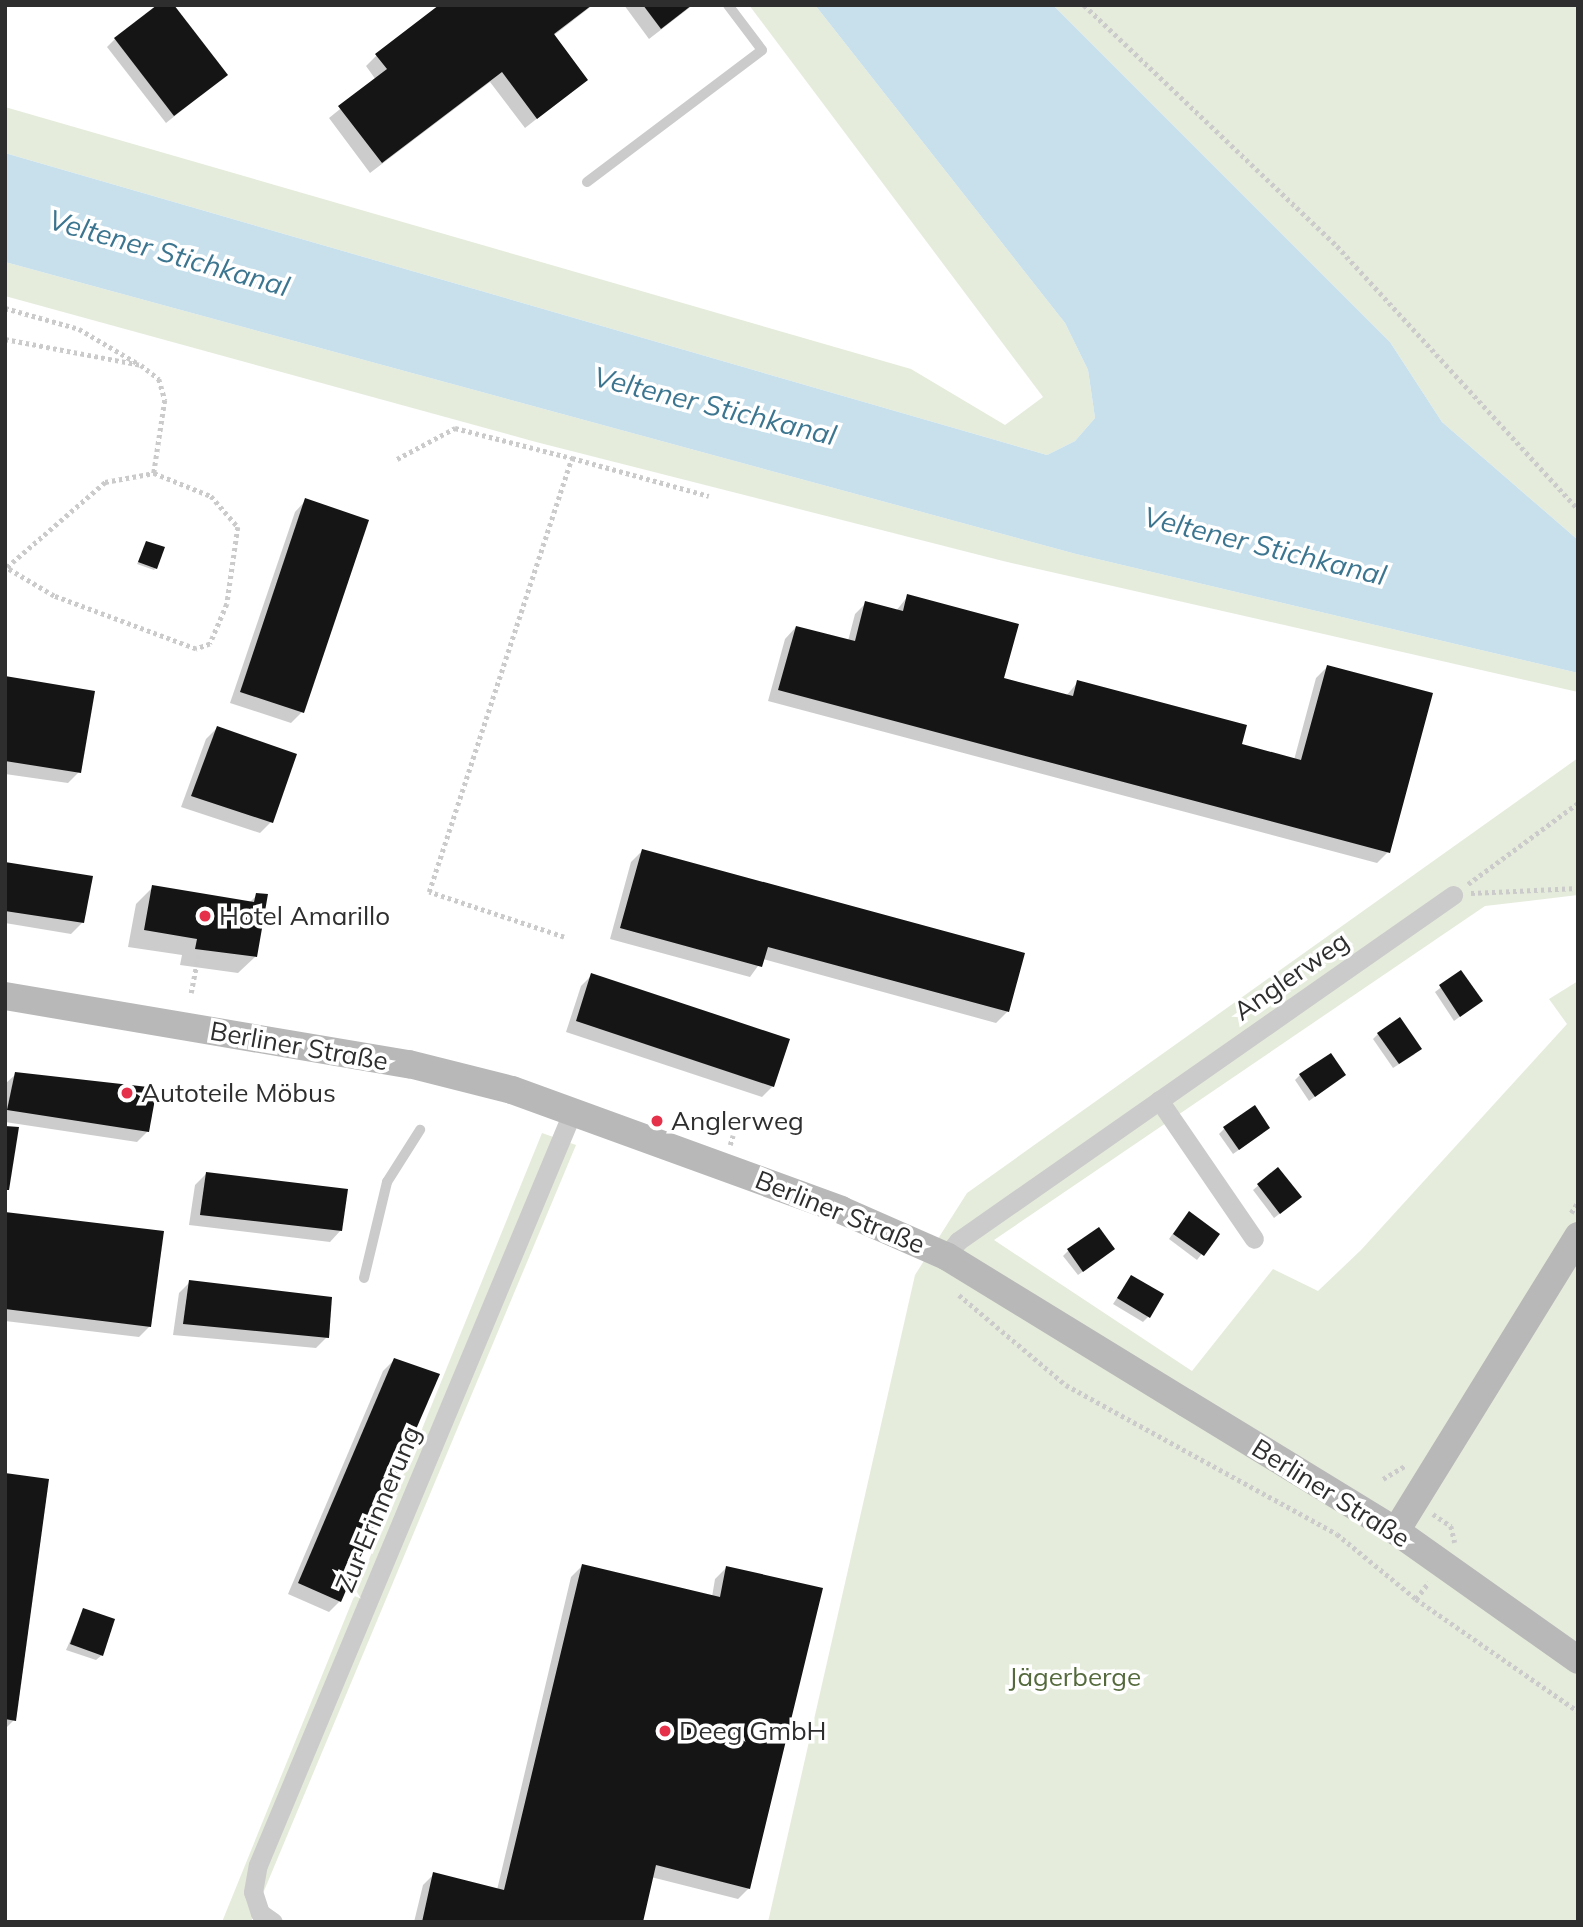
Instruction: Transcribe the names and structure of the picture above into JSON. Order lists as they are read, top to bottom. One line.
{"streets":{"main road":["Berliner Straße"],"street":["Anglerweg","Zur Erinnerung"]},"crossings":[["Anglerweg","Berliner Straße"],["Berliner Straße","Zur Erinnerung"]],"water":["Veltener Stichkanal"],"parks":["Jägerberge"],"places":["Hotel Amarillo","Autoteile Möbus","Anglerweg","Deeg GmbH"]}
